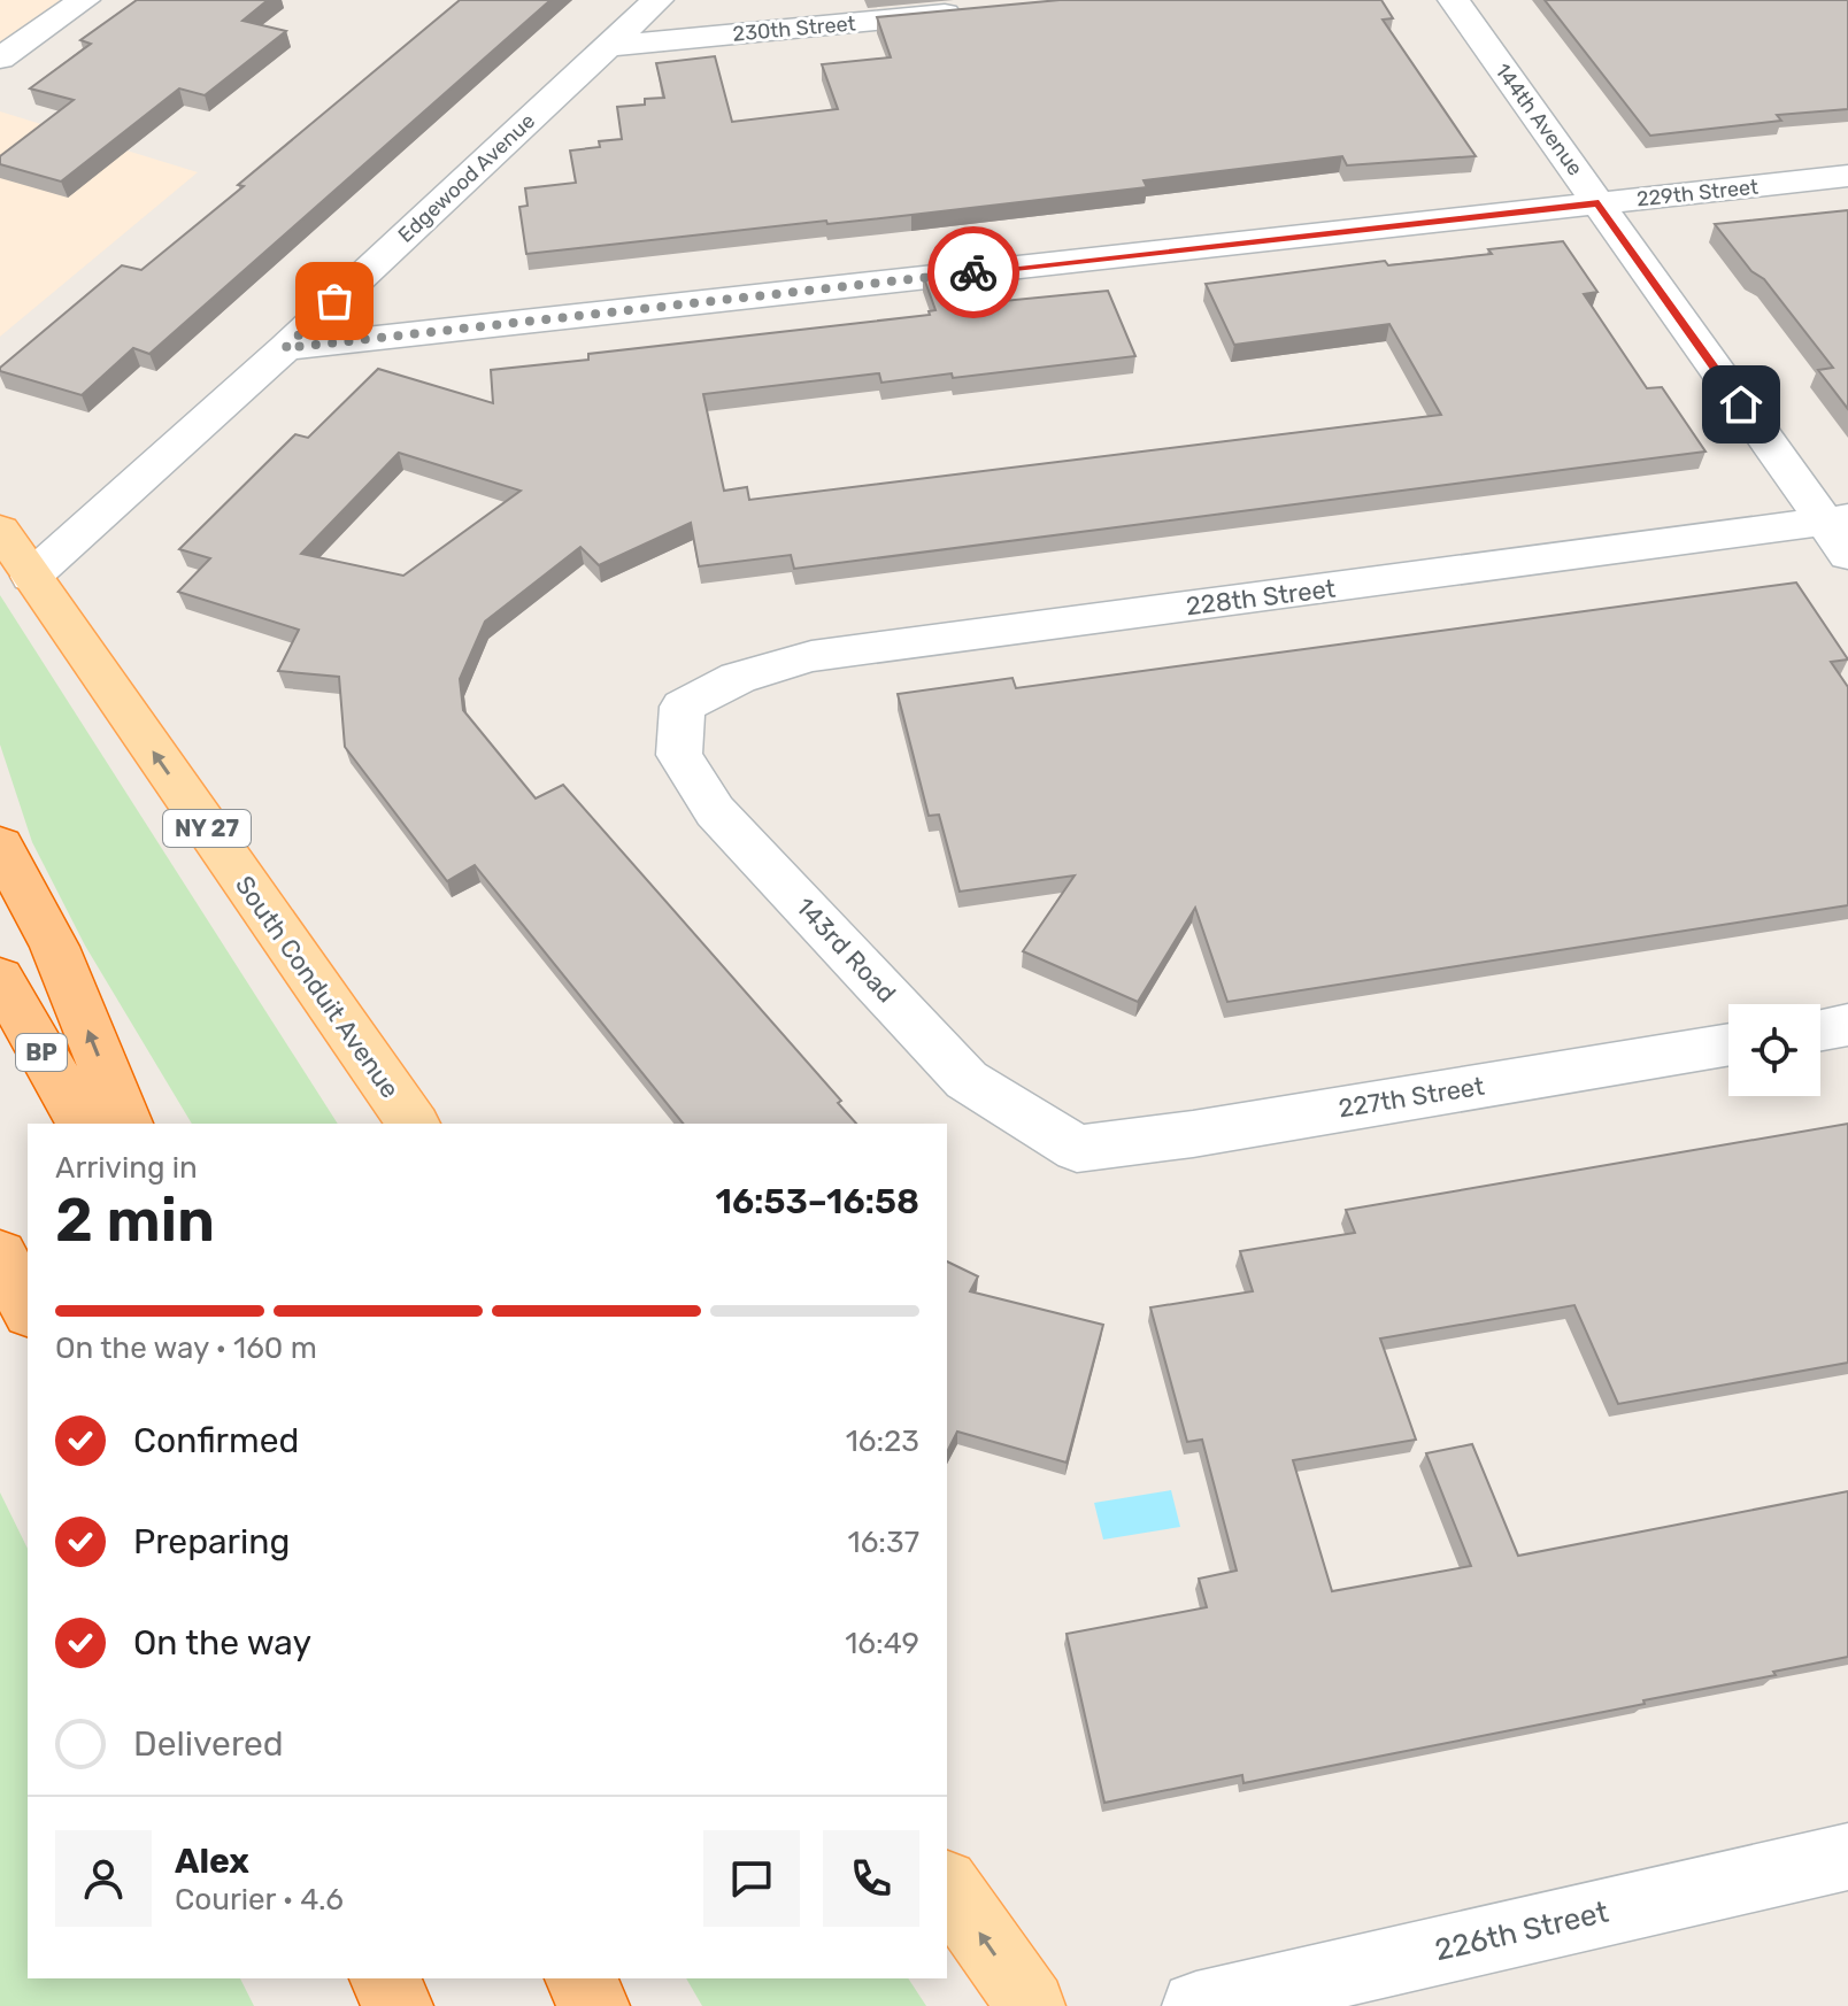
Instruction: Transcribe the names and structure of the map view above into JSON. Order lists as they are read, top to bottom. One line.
{"streets":{"highway":["BP"],"main road":["NY 27","South Conduit Avenue"],"street":["230th Street","144th Avenue","Edgewood Avenue","229th Street","228th Street","143rd Road","227th Street","226th Street"]},"crossings":[["230th Street","Edgewood Avenue"],["144th Avenue","229th Street"],["144th Avenue","228th Street"],["Edgewood Avenue","229th Street"],["Edgewood Avenue","South Conduit Avenue"],["228th Street","143rd Road"],["143rd Road","227th Street"]],"one_way":["South Conduit Avenue"],"page":{"heading":["2 min","Arriving in","16:53–16:58"],"panel":["Alex","Courier · 4.6"],"bar":"On the way · 160 m","list":[["Confirmed","16:23"],["Preparing","16:37"],["On the way","16:49"],"Delivered"]}}
